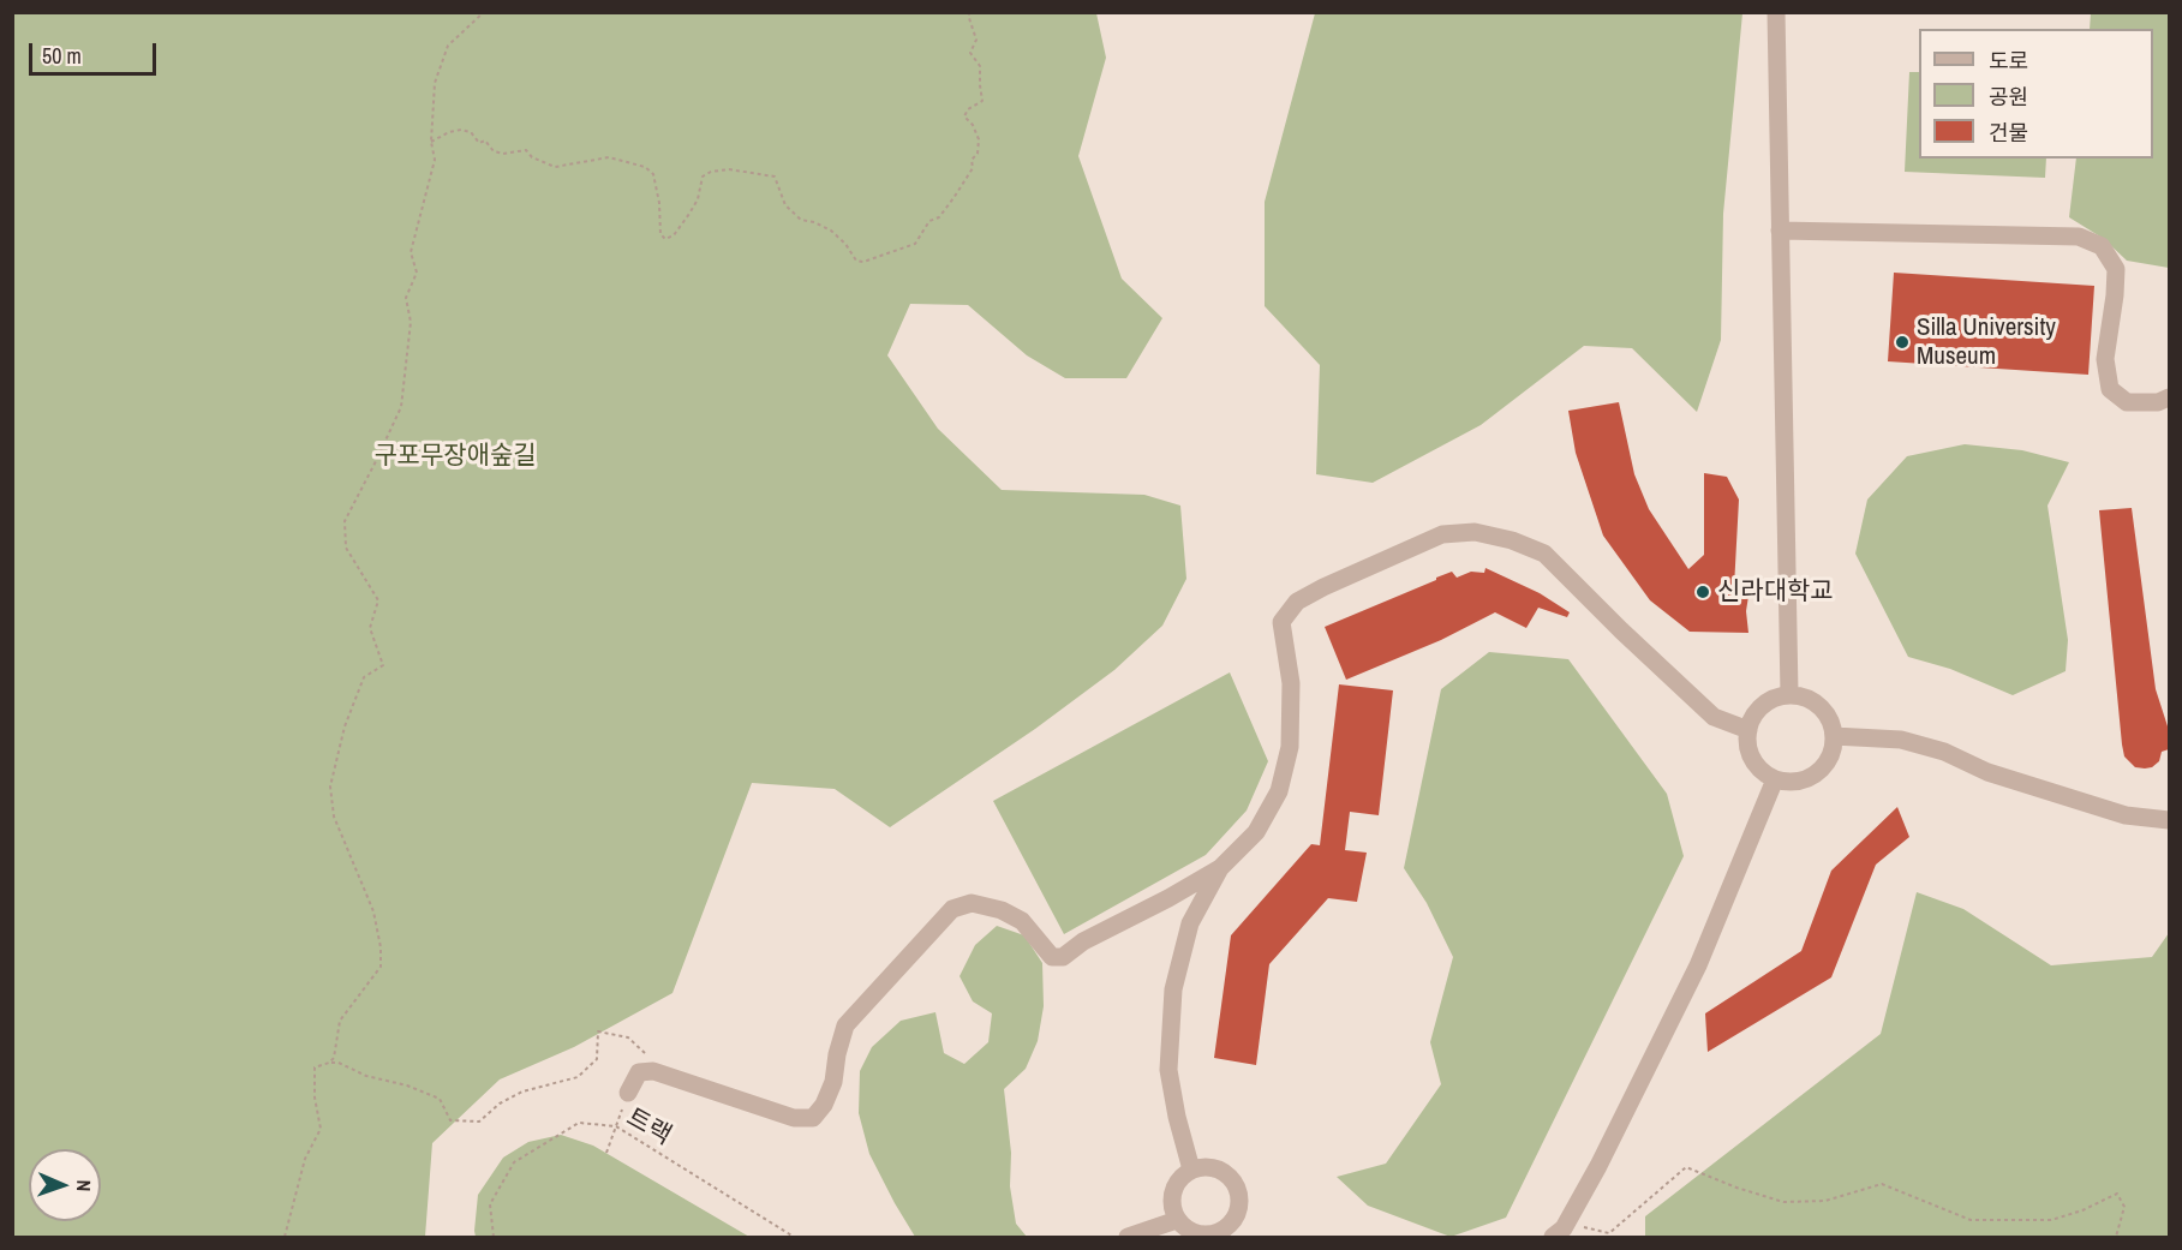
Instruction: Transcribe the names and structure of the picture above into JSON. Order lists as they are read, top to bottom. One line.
{"streets":{"path":["트랙"]},"parks":["구포무장애숲길"],"places":["Silla University Museum","신라대학교"],"legend":["도로","공원","건물"],"scale_bar":"50 m","north":"right"}
